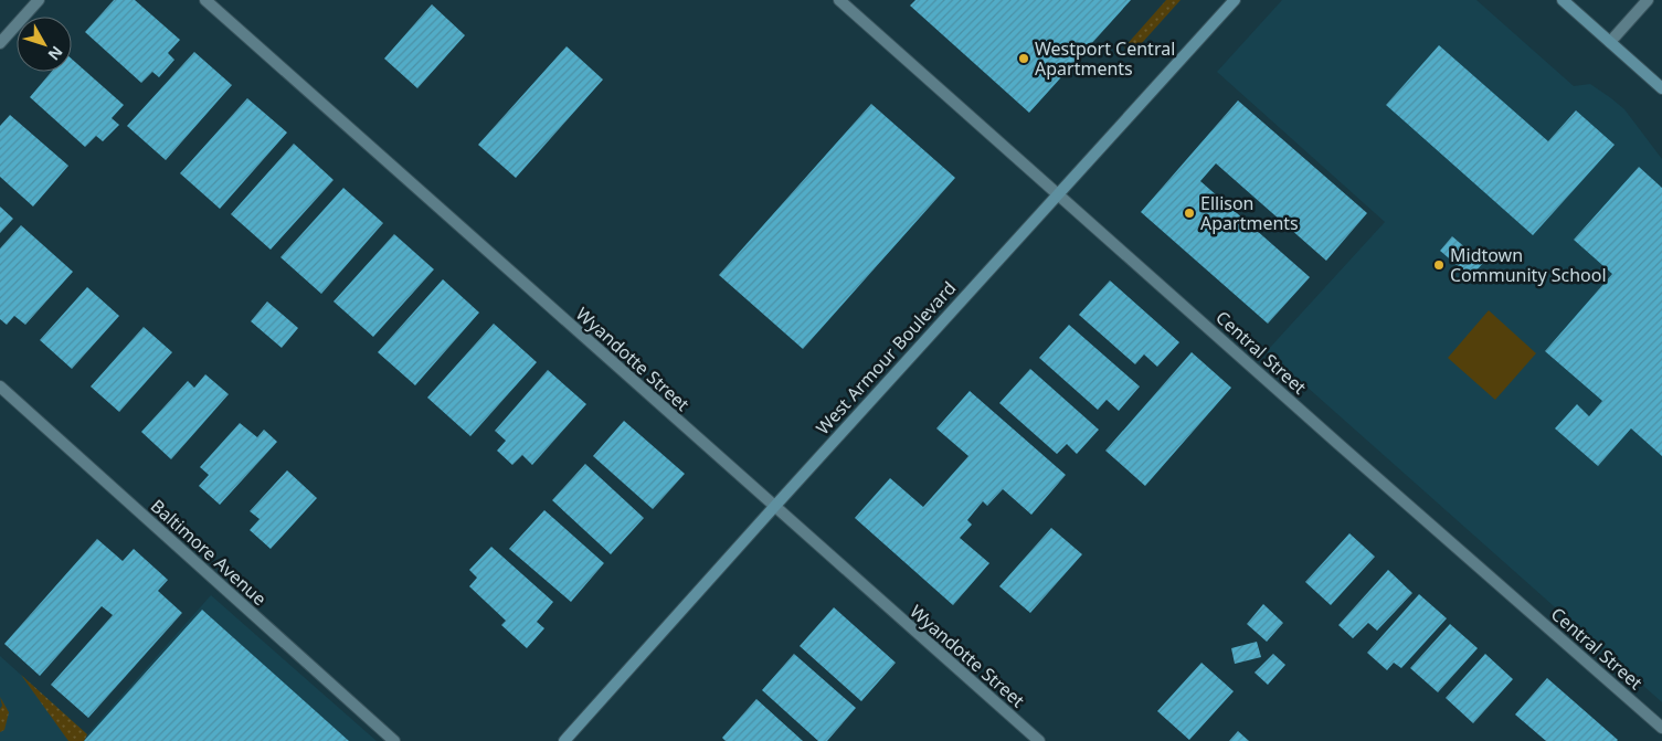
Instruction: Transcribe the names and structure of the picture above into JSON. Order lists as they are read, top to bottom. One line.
{"streets":{"main road":["West Armour Boulevard"],"street":["Central Street","Wyandotte Street","Baltimore Avenue"]},"crossings":[["Central Street","West Armour Boulevard"],["West Armour Boulevard","Wyandotte Street"]],"places":["Westport Central Apartments","Ellison Apartments","Midtown Community School"],"north":"bottom right"}
